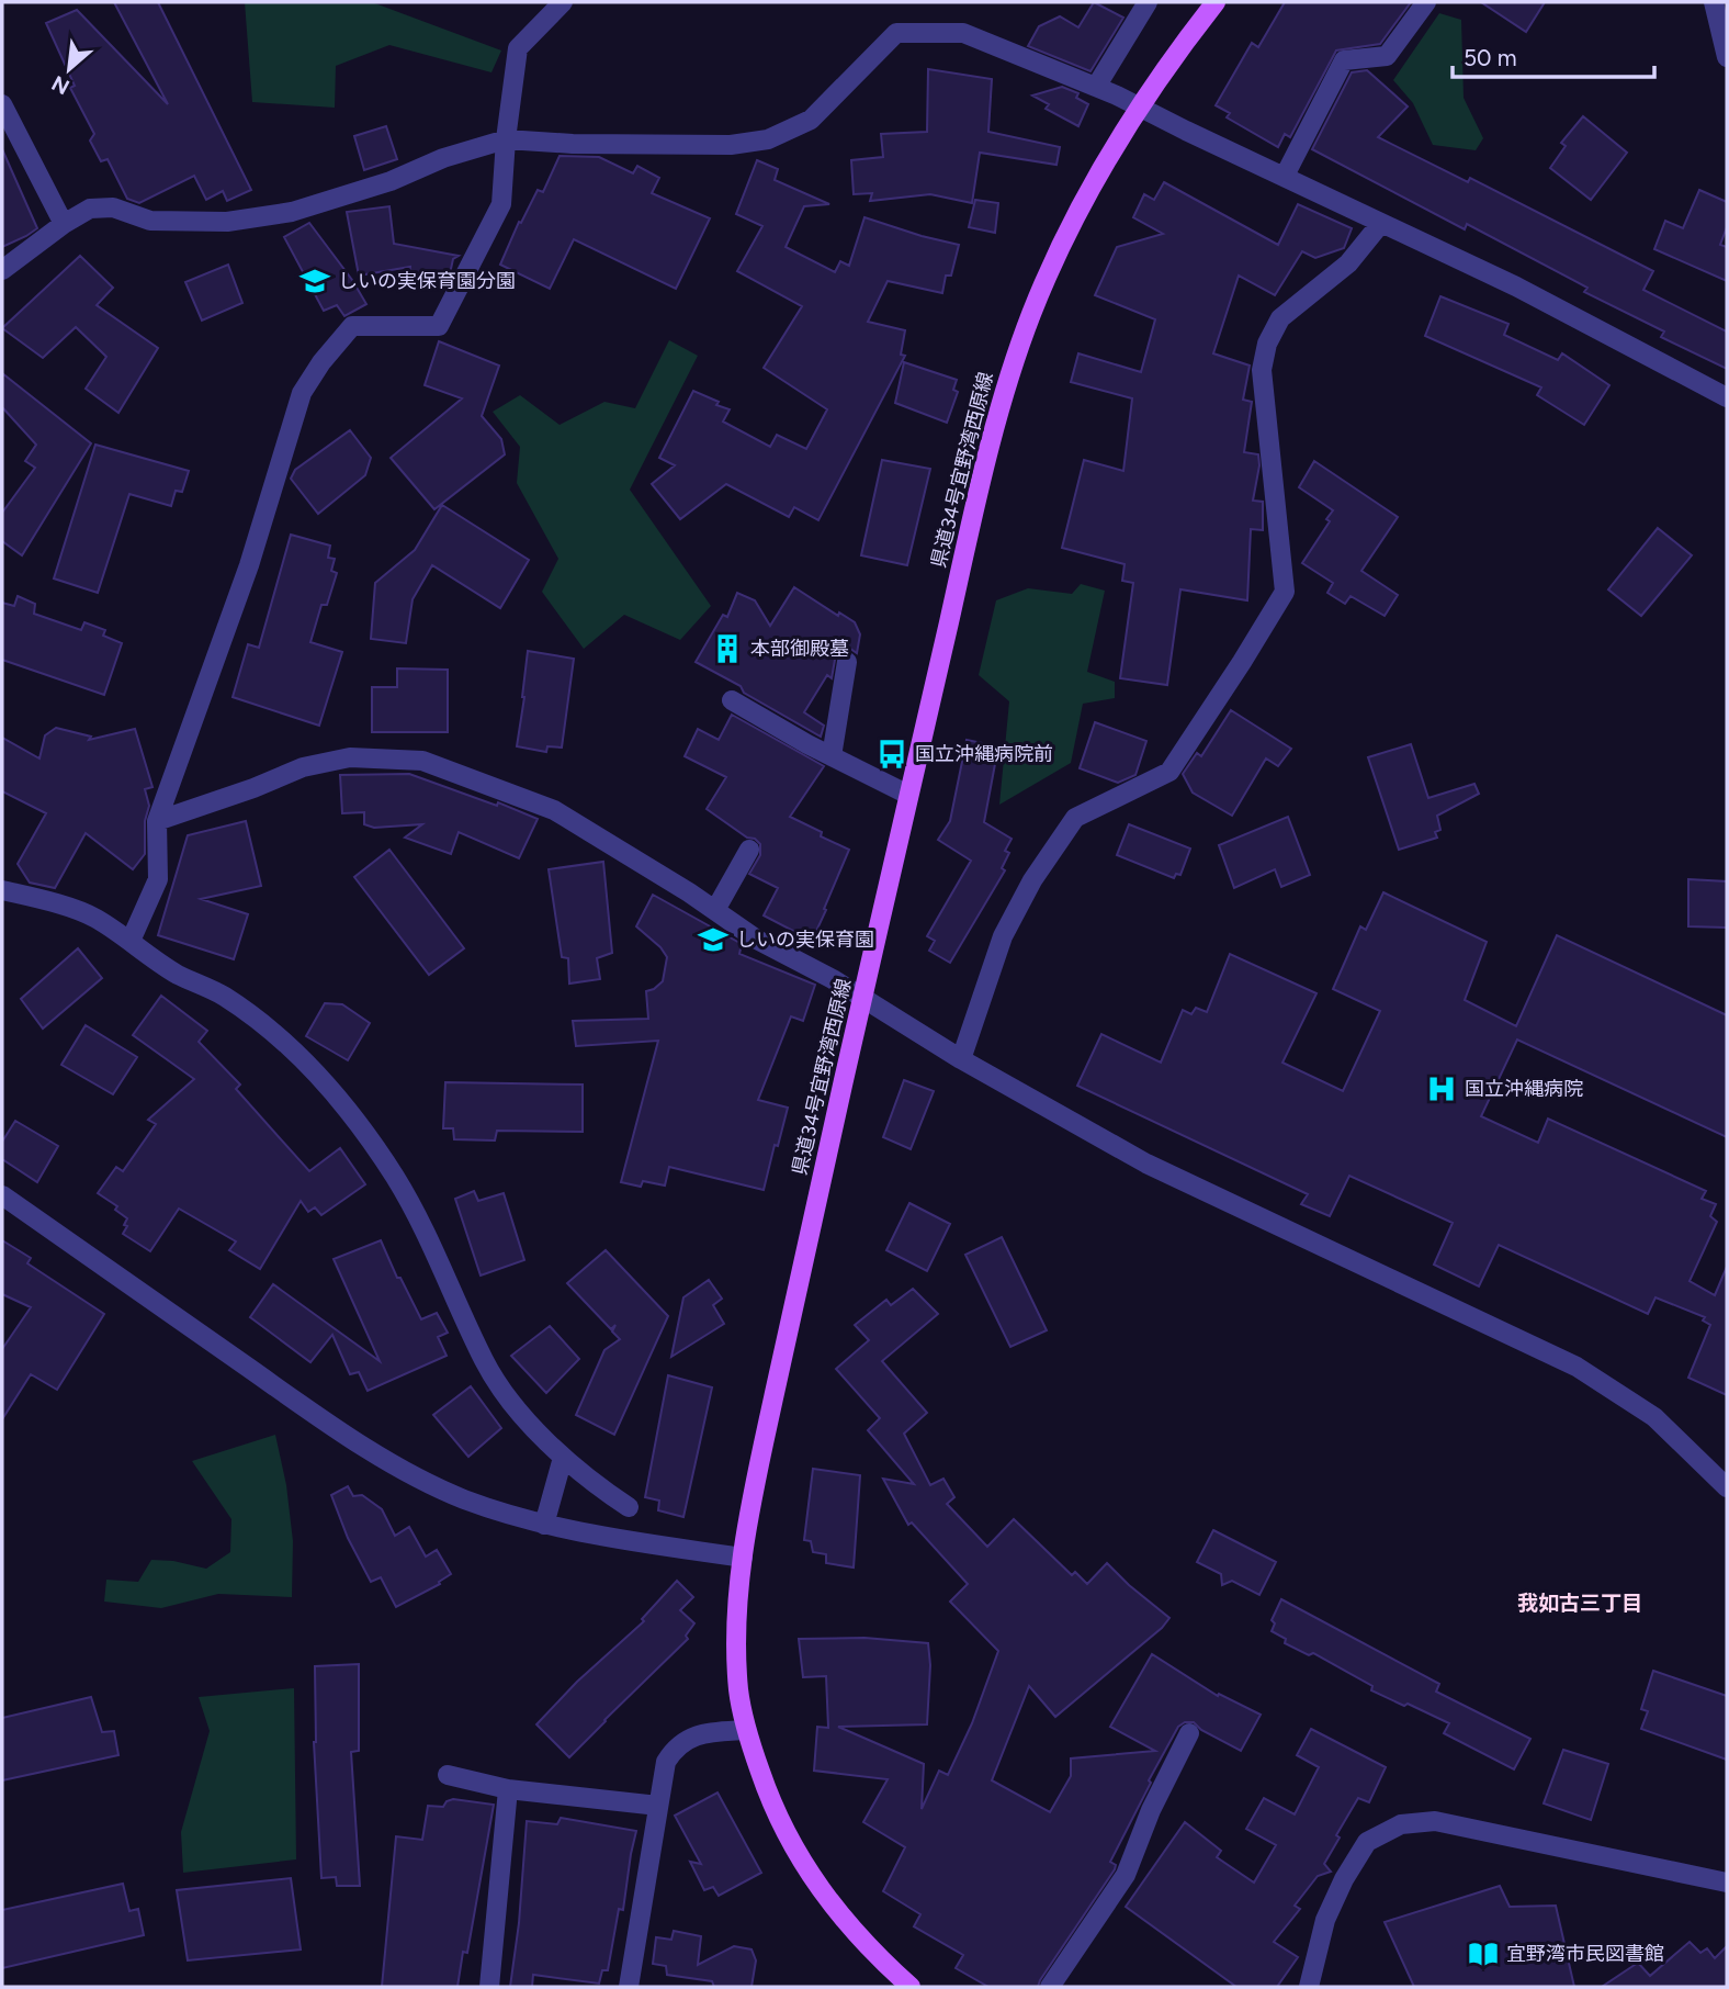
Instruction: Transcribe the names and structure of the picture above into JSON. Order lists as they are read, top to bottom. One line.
{"streets":{"main road":["県道34号宜野湾西原線"]},"districts":["我如古三丁目"],"places":{"school or university":["しいの実保育園分園","しいの実保育園"],"building":["本部御殿墓"],"bus stop":["国立沖縄病院前"],"hospital":["国立沖縄病院"],"library":["宜野湾市民図書館"]},"scale_bar":"50 m","north":"bottom left"}
